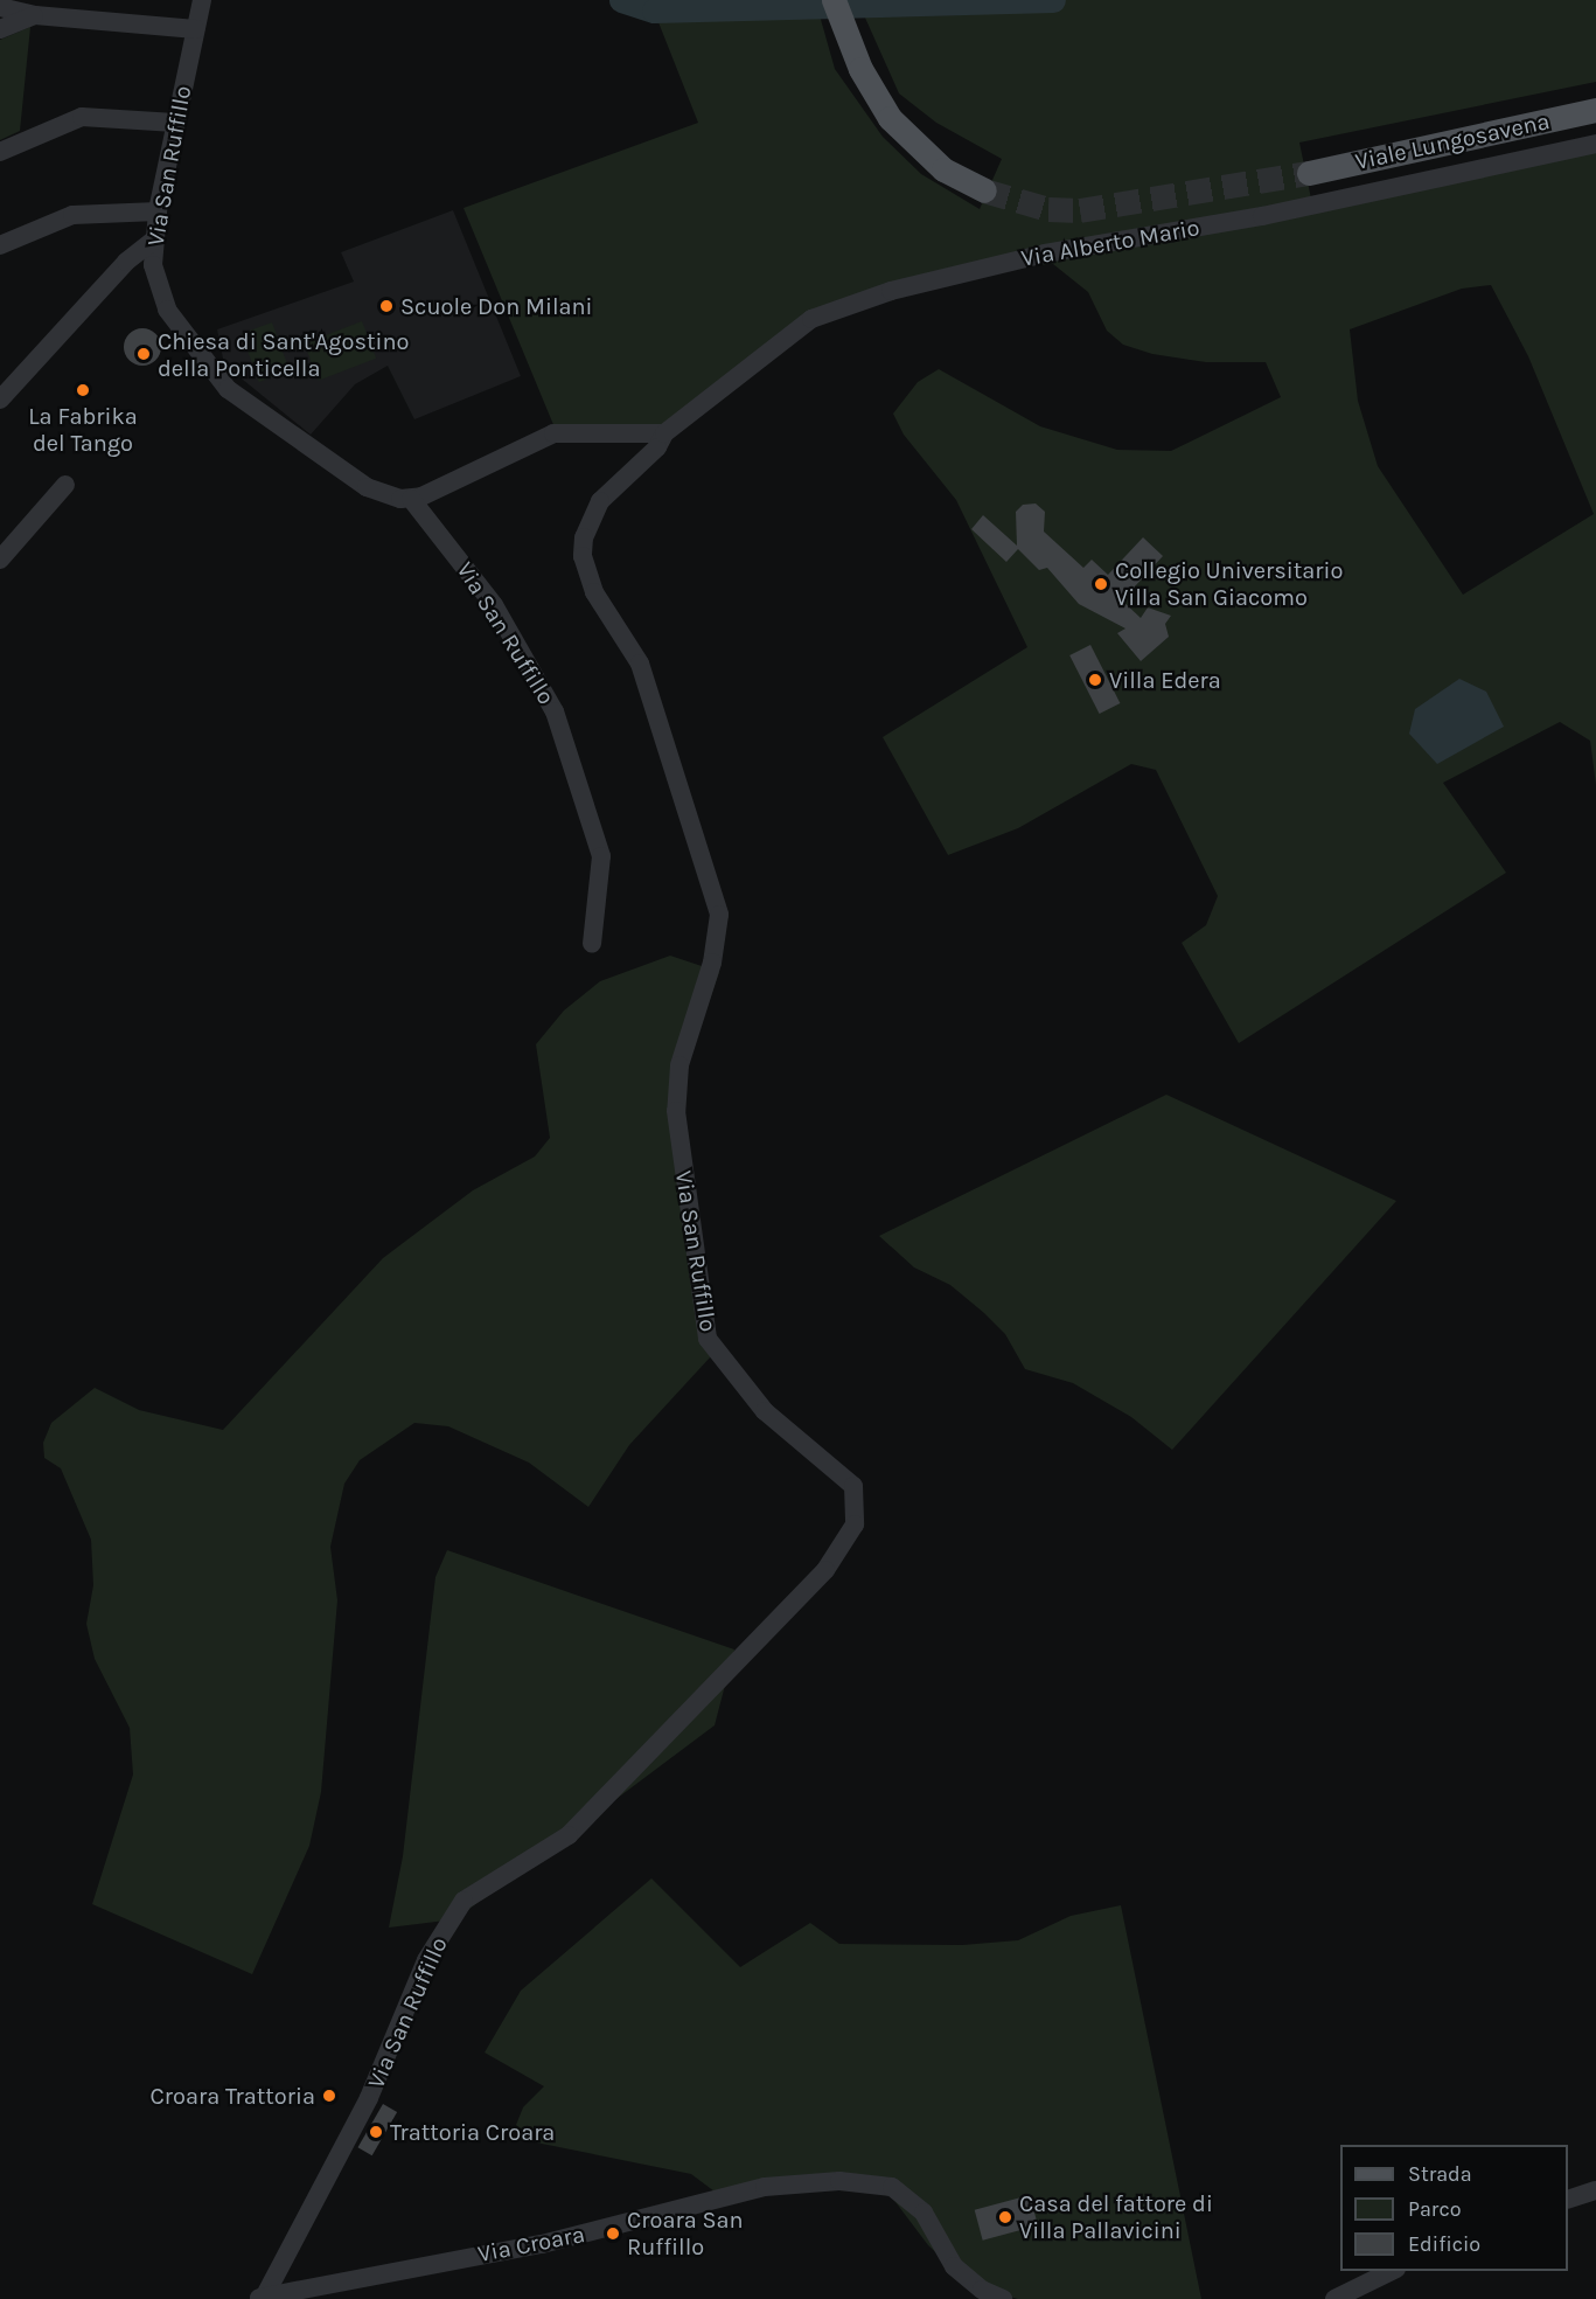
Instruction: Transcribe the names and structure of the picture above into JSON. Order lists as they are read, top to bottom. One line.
{"streets":{"main road":["Viale Lungosavena"],"street":["Via San Ruffillo","Via Alberto Mario","Via Croara"]},"crossings":[["Via San Ruffillo","Via Alberto Mario"],["Via San Ruffillo","Via Croara"]],"places":["Scuole Don Milani","Chiesa di Sant'Agostino della Ponticella","La Fabrika del Tango","Collegio Universitario Villa San Giacomo","Villa Edera","Croara Trattoria","Trattoria Croara","Casa del fattore di Villa Pallavicini","Croara San Ruffillo"],"legend":["Strada","Parco","Edificio"]}
